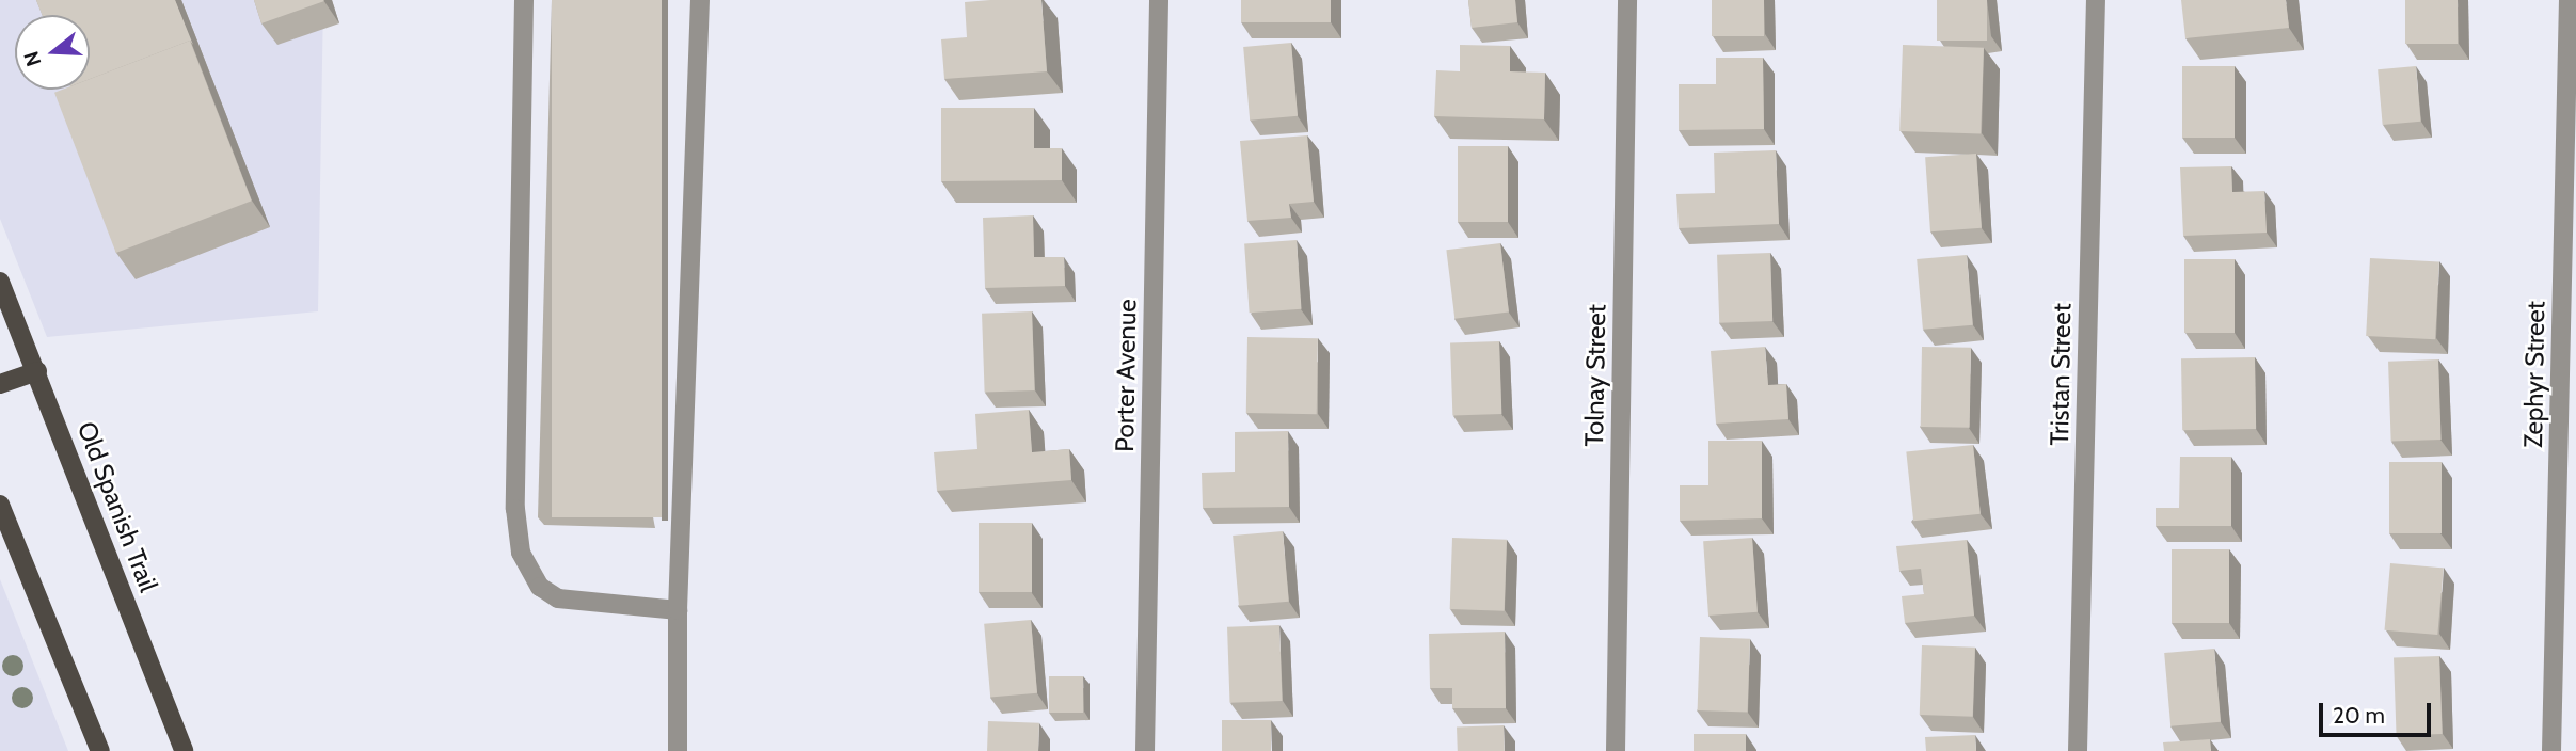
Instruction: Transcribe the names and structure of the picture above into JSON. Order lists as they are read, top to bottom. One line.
{"streets":{"main road":["Old Spanish Trail"],"street":["Tristan Street","Zephyr Street","Porter Avenue","Tolnay Street"]},"scale_bar":"20 m","north":"left"}
